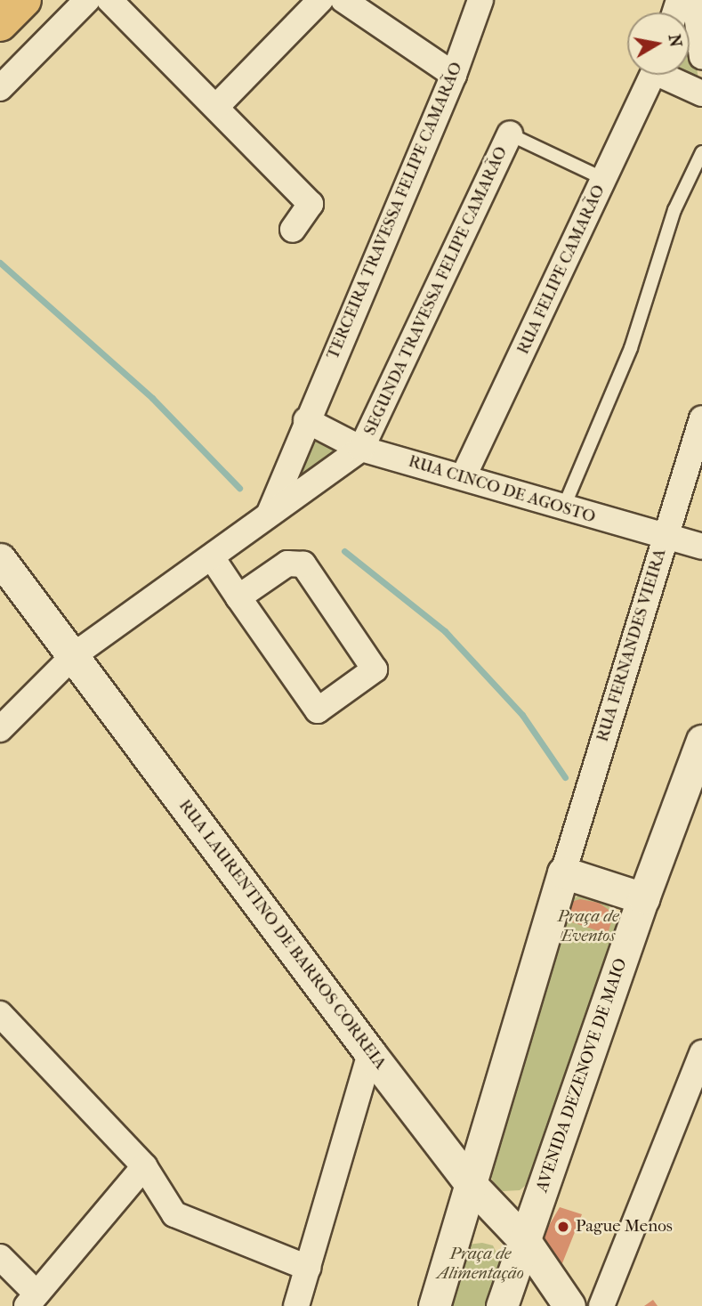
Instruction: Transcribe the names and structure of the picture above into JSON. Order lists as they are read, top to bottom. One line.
{"streets":{"street":["TERCEIRA TRAVESSA FELIPE CAMARÃO","RUA FELIPE CAMARÃO","SEGUNDA TRAVESSA FELIPE CAMARÃO","RUA CINCO DE AGOSTO","RUA FERNANDES VIEIRA","RUA LAURENTINO DE BARROS CORREIA","AVENIDA DEZENOVE DE MAIO"]},"crossings":[["TERCEIRA TRAVESSA FELIPE CAMARÃO","RUA CINCO DE AGOSTO"],["RUA FELIPE CAMARÃO","RUA CINCO DE AGOSTO"],["SEGUNDA TRAVESSA FELIPE CAMARÃO","RUA CINCO DE AGOSTO"],["RUA CINCO DE AGOSTO","RUA FERNANDES VIEIRA"],["RUA LAURENTINO DE BARROS CORREIA","AVENIDA DEZENOVE DE MAIO"]],"parks":["Praça de Eventos","Praça de Alimentação"],"places":["Pague Menos"],"north":"right"}
